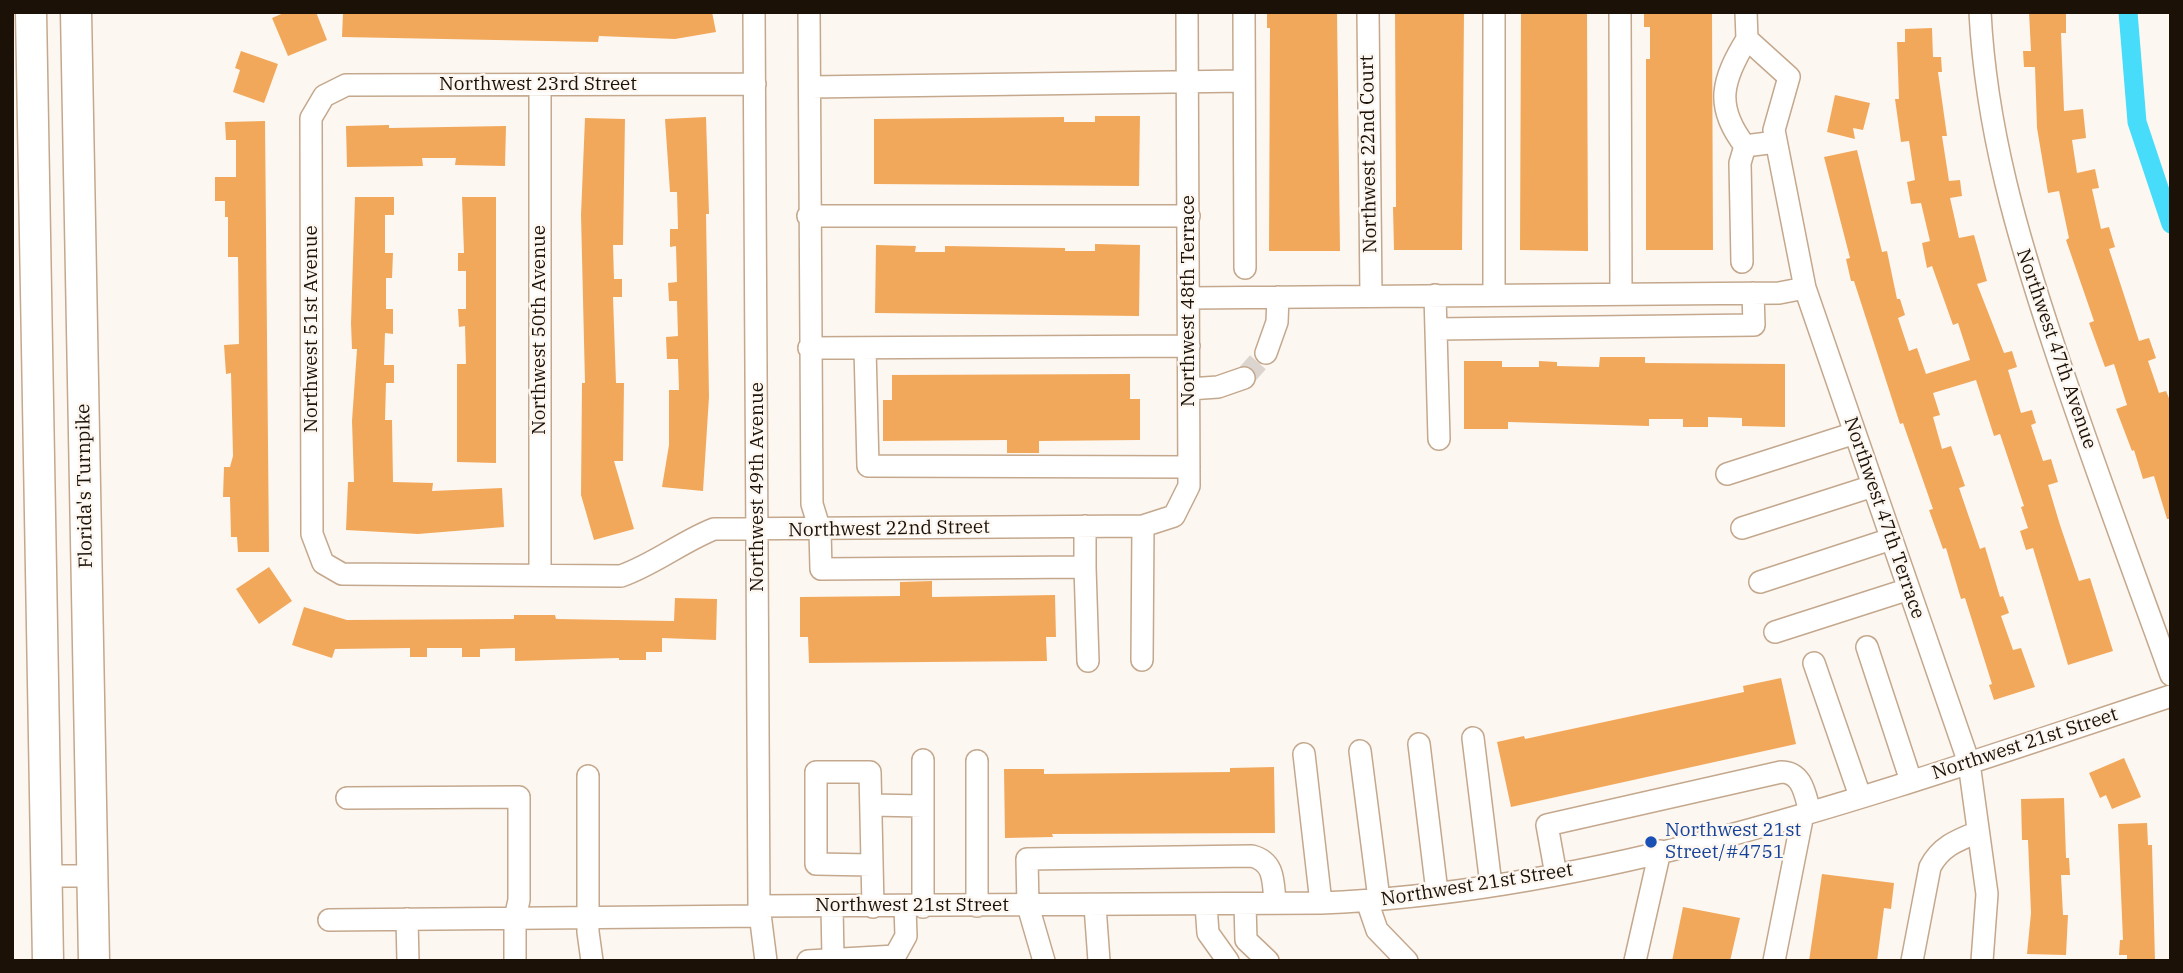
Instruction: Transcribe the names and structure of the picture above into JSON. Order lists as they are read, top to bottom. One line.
{"streets":{"highway":["Florida's Turnpike"],"street":["Northwest 23rd Street","Northwest 22nd Court","Northwest 48th Terrace","Northwest 51st Avenue","Northwest 50th Avenue","Northwest 47th Avenue","Northwest 49th Avenue","Northwest 47th Terrace","Northwest 22nd Street","Northwest 21st Street"]},"crossings":[["Northwest 23rd Street","Northwest 51st Avenue"],["Northwest 23rd Street","Northwest 50th Avenue"],["Northwest 23rd Street","Northwest 49th Avenue"],["Northwest 48th Terrace","Northwest 22nd Street"],["Northwest 51st Avenue","Northwest 22nd Street"],["Northwest 50th Avenue","Northwest 22nd Street"],["Northwest 49th Avenue","Northwest 22nd Street"],["Northwest 49th Avenue","Northwest 21st Street"],["Northwest 47th Terrace","Northwest 21st Street"]],"places":["Northwest 21st Street/#4751"]}
